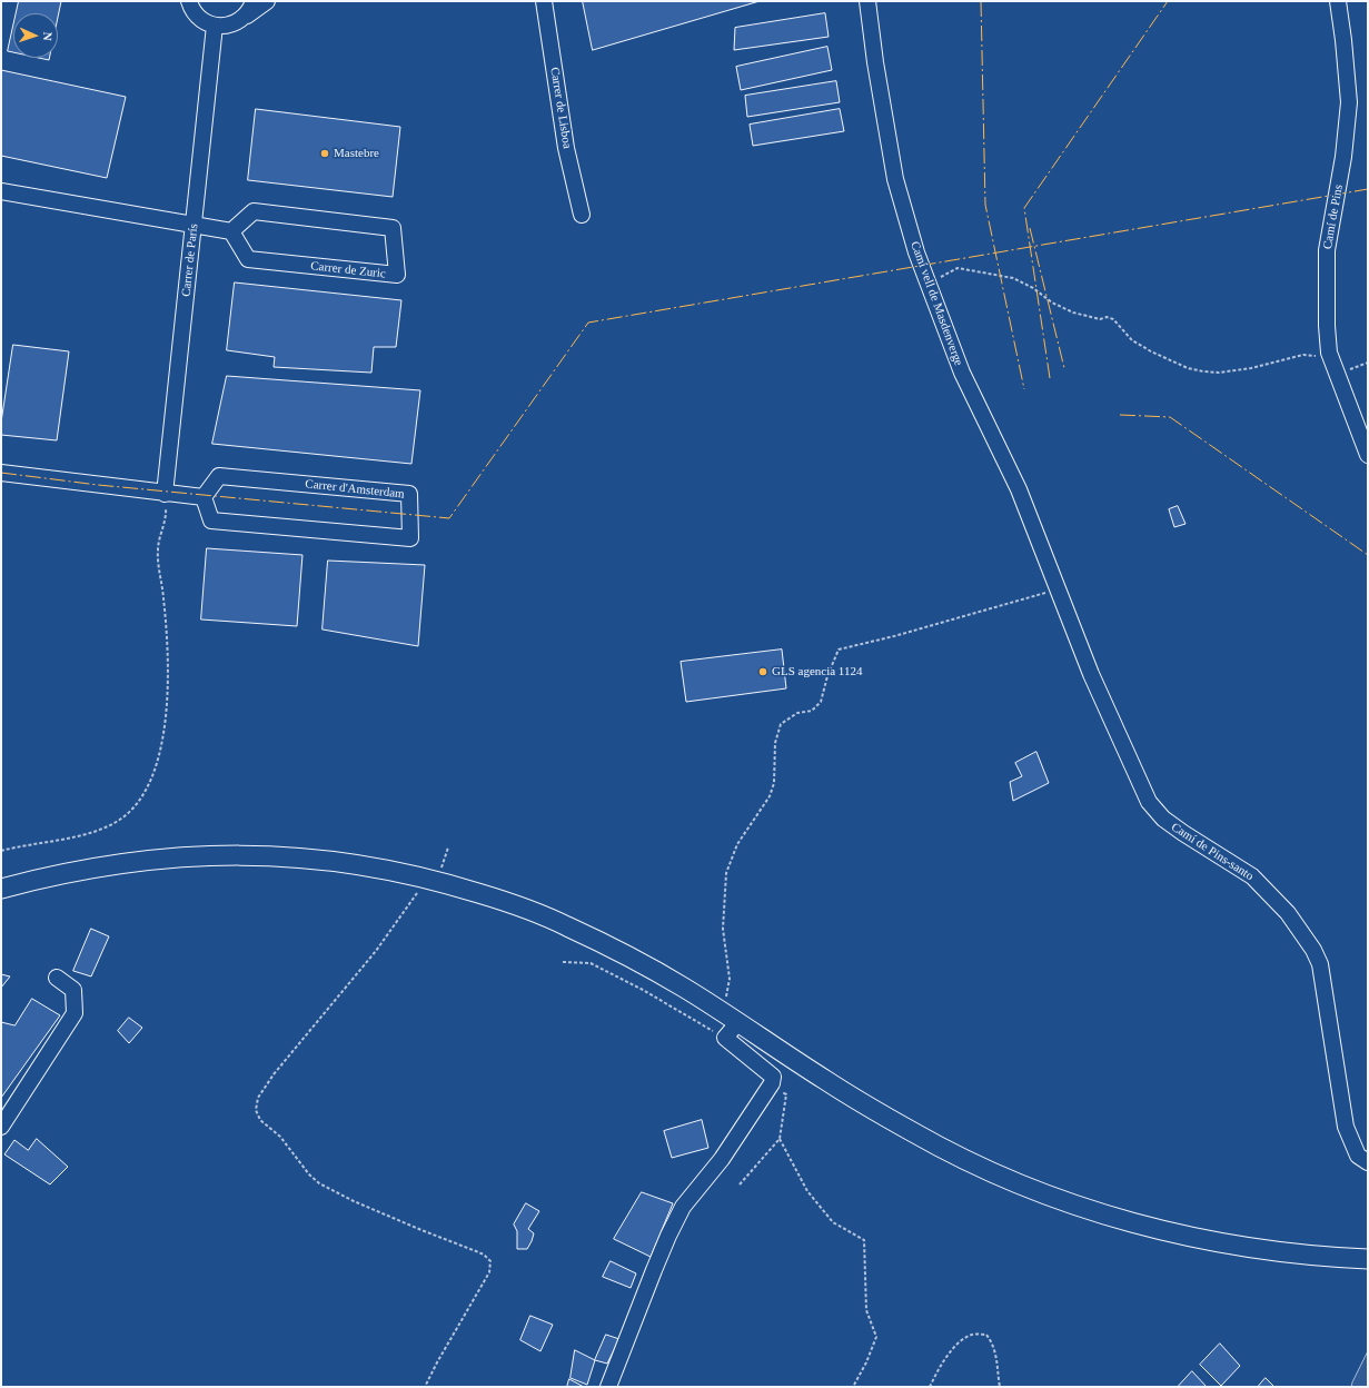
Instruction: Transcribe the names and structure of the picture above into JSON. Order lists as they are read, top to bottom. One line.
{"streets":{"street":["Carrer de Lisboa","Camí de Pins","Carrer de París","Carrer de Zuric","Camí vell de Masdenverge","Carrer d'Amsterdam","Camí de Pins-santo"]},"crossings":[["Camí vell de Masdenverge","Camí de Pins-santo"]],"places":["Mastebre","GLS agencia 1124"],"north":"right"}
